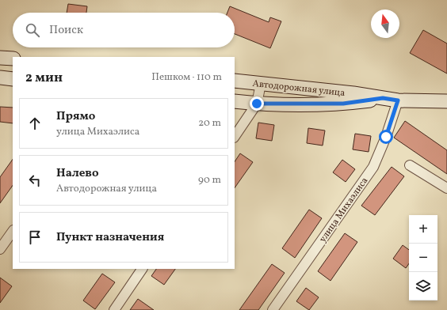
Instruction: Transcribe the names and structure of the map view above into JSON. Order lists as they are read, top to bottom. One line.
{"streets":{"main road":["Автодорожная улица"],"street":["улица Михаэлиса"]},"crossings":[["Автодорожная улица","улица Михаэлиса"]],"north":"top","page":{"search":"Поиск","heading":["2 мин","Пешком · 110 m"],"list":[["Прямо","улица Михаэлиса","20 m"],["Налево","Автодорожная улица","90 m"],"Пункт назначения"],"map_buttons":["+","−"]}}
